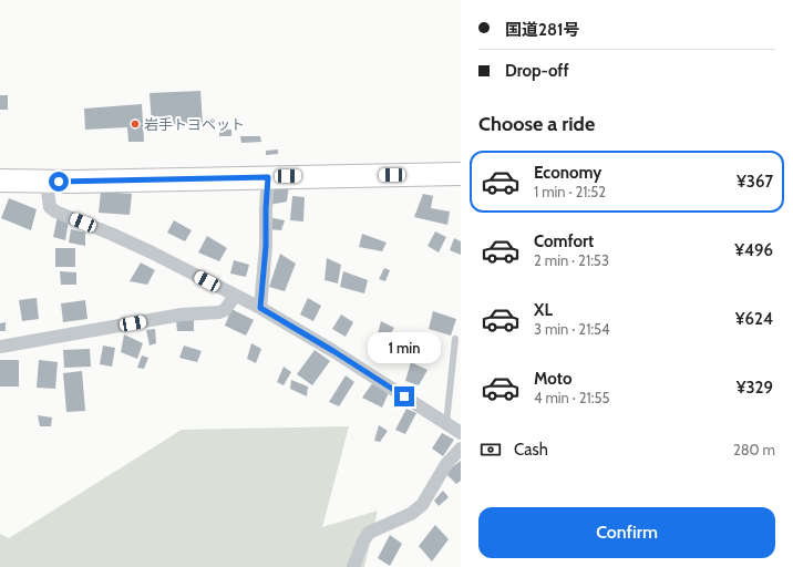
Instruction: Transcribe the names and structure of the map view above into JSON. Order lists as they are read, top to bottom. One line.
{"places":["岩手トヨペット"],"page":{"banner":["国道281号","Drop-off"],"heading":"Choose a ride","list":[{"name":"Economy","note":"1 min · 21:52","value":"¥367"},{"name":"Comfort","note":"2 min · 21:53","value":"¥496"},{"name":"XL","note":"3 min · 21:54","value":"¥624"},{"name":"Moto","note":"4 min · 21:55","value":"¥329"}],"bubble":"1 min","pay":["Cash","280 m"],"buttons":"Confirm"}}
